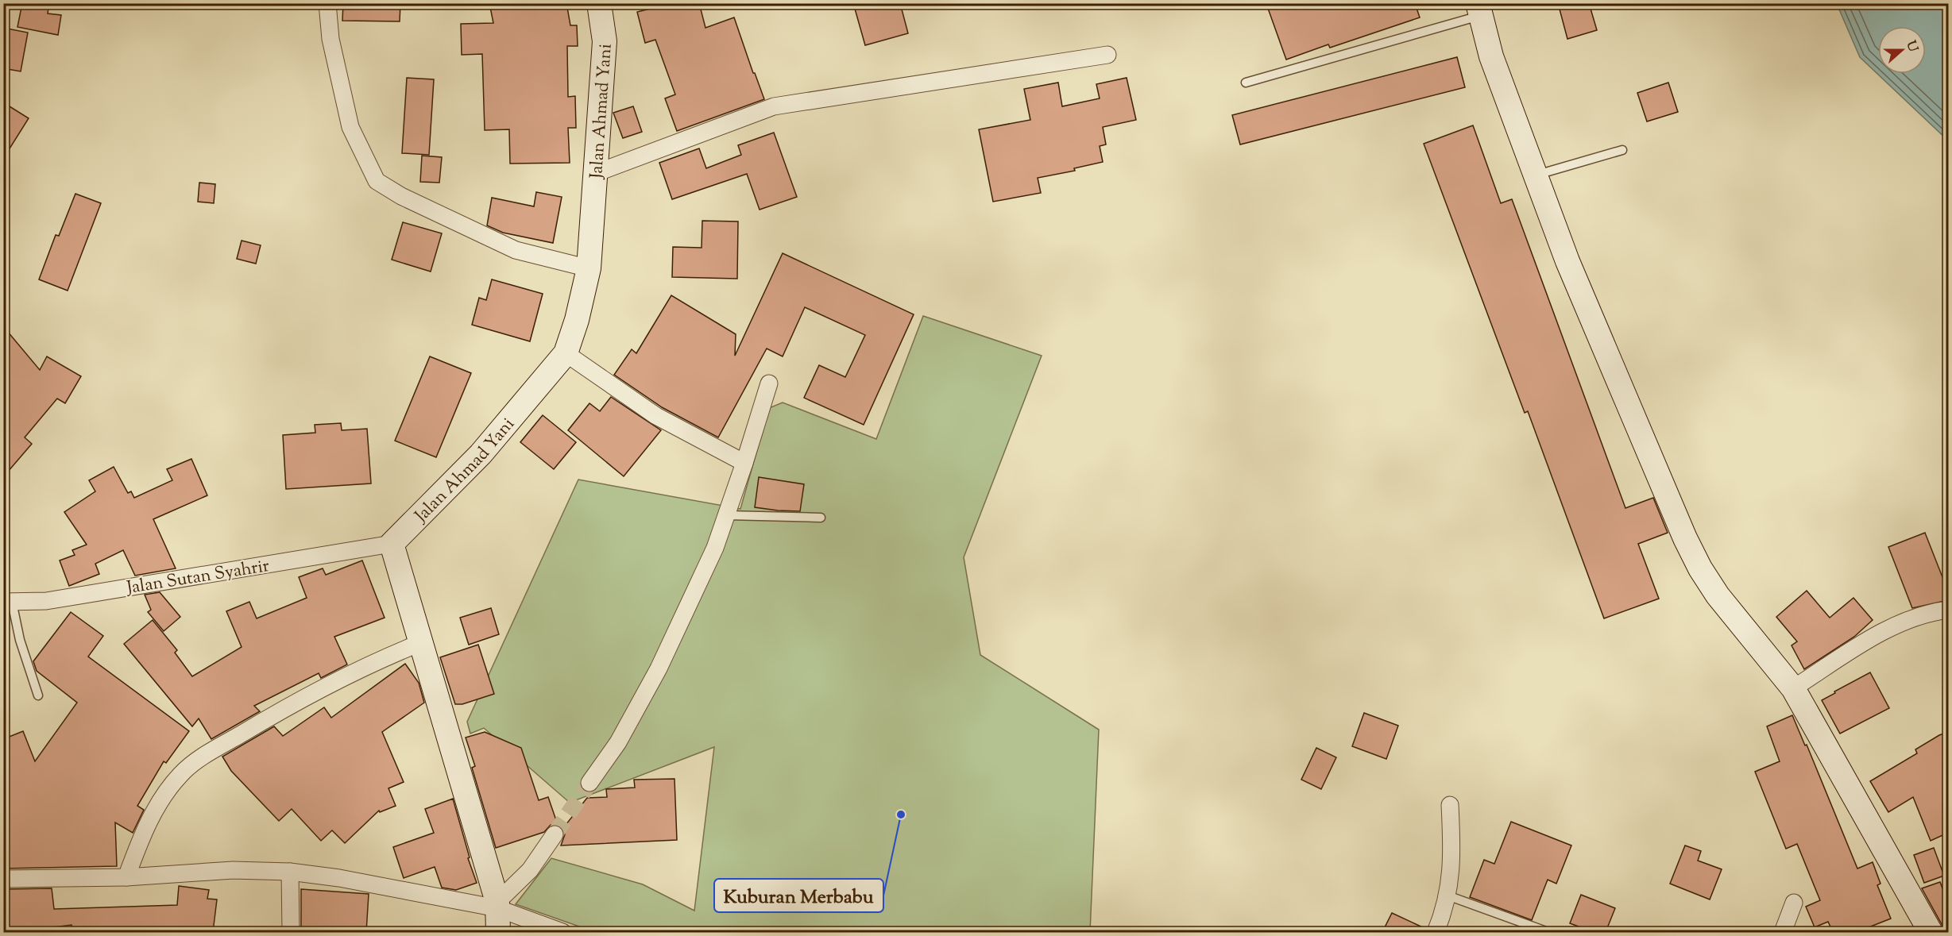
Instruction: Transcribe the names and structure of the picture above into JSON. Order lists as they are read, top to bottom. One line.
{"streets":{"street":["Jalan Ahmad Yani","Jalan Sutan Syahrir"]},"crossings":[["Jalan Ahmad Yani","Jalan Sutan Syahrir"]],"places":["Kuburan Merbabu"],"north":"right"}
